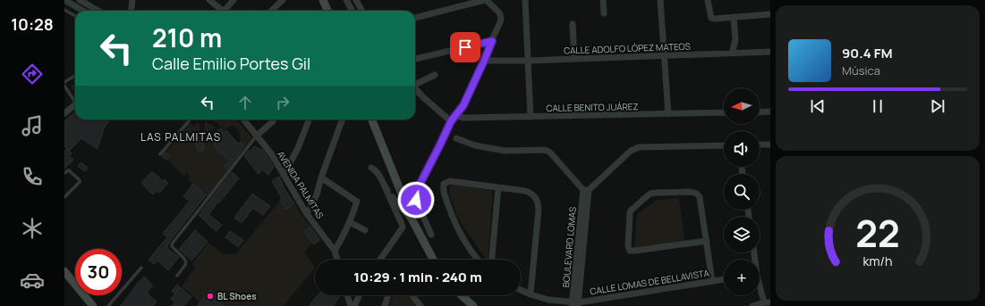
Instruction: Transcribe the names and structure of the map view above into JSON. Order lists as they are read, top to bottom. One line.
{"streets":{"street":["CALLE ADOLFO LÓPEZ MATEOS","CALLE BENITO JUÁREZ","AVENIDA PALMITAS","BOULEVARD LOMAS","CALLE LOMAS DE BELLAVISTA"]},"crossings":[["BOULEVARD LOMAS","CALLE LOMAS DE BELLAVISTA"]],"districts":["LAS PALMITAS"],"places":["BL Shoes"],"north":"left","page":{"tabs":"10:28","turn":["210 m","Calle Emilio Portes Gil"],"song":["90.4 FM","Música"],"map_buttons":"+","limit":"30","trip":"10:29 · 1 min · 240 m","gauge":["22","km/h"]}}
